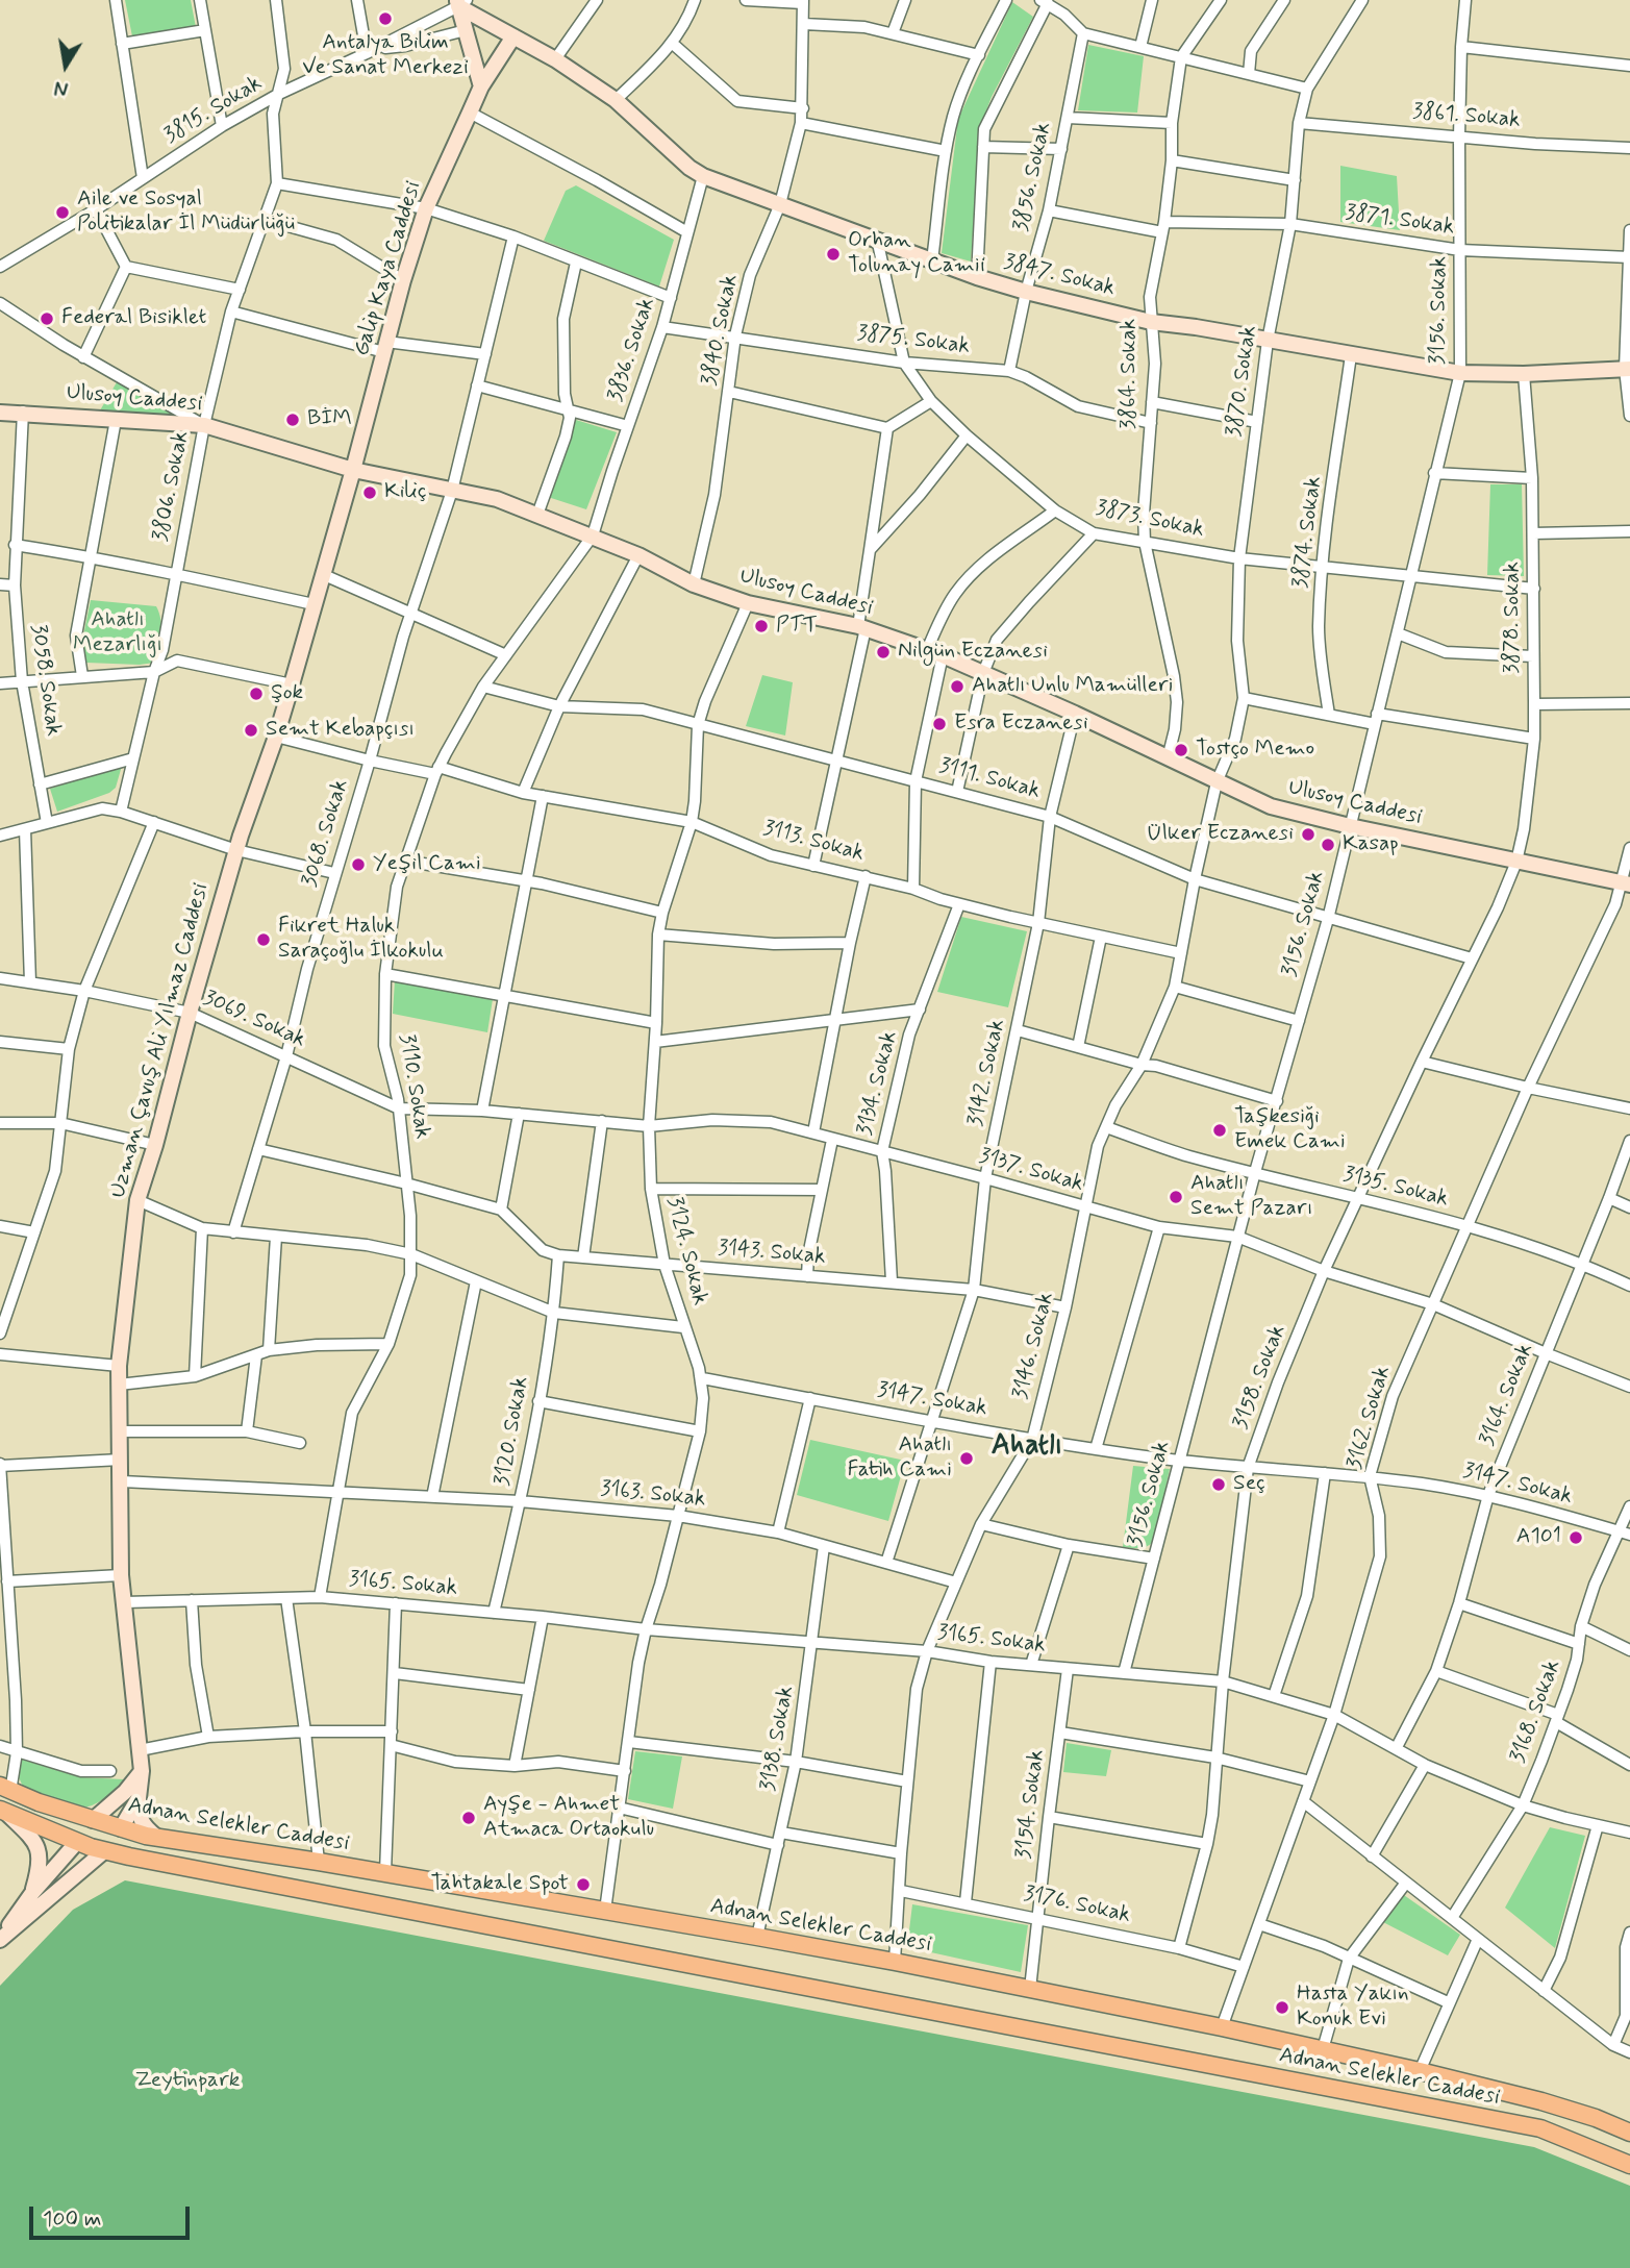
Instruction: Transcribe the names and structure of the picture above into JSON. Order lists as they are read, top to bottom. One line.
{"streets":{"main road":["Adnan Selekler Caddesi"],"street":["3815. Sokak","3861. Sokak","3856. Sokak","3871. Sokak","Galip Kaya Caddesi","3847. Sokak","3156. Sokak","3840. Sokak","3875. Sokak","3836. Sokak","3864. Sokak","3870. Sokak","Ulusoy Caddesi","3806. Sokak","3873. Sokak","3874. Sokak","3878. Sokak","3058. Sokak","3111. Sokak","3068. Sokak","3113. Sokak","3069. Sokak","Uzman Çavuş Ali Yılmaz Caddesi","3142. Sokak","3134. Sokak","3110. Sokak","3137. Sokak","3135. Sokak","3124. Sokak","3143. Sokak","3146. Sokak","3158. Sokak","3164. Sokak","3147. Sokak","3162. Sokak","3120. Sokak","3163. Sokak","3165. Sokak","3168. Sokak","3138. Sokak","3154. Sokak","3176. Sokak"]},"crossings":[["3815. Sokak","3847. Sokak"],["3815. Sokak","3806. Sokak"],["3861. Sokak","3156. Sokak"],["3861. Sokak","3870. Sokak"],["3856. Sokak","3871. Sokak"],["3856. Sokak","3847. Sokak"],["3856. Sokak","3875. Sokak"],["3871. Sokak","3156. Sokak"],["3871. Sokak","3864. Sokak"],["3871. Sokak","3870. Sokak"],["Galip Kaya Caddesi","3847. Sokak"],["Galip Kaya Caddesi","Ulusoy Caddesi"],["Galip Kaya Caddesi","Uzman Çavuş Ali Yılmaz Caddesi"],["3847. Sokak","3156. Sokak"],["3847. Sokak","3840. Sokak"],["3847. Sokak","3836. Sokak"],["3847. Sokak","3864. Sokak"],["3847. Sokak","3870. Sokak"],["3847. Sokak","3873. Sokak"],["3847. Sokak","3874. Sokak"],["3847. Sokak","3878. Sokak"],["3156. Sokak","Ulusoy Caddesi"],["3156. Sokak","3873. Sokak"],["3156. Sokak","3111. Sokak"],["3156. Sokak","3137. Sokak"],["3156. Sokak","3135. Sokak"],["3156. Sokak","3147. Sokak"],["3156. Sokak","3165. Sokak"],["3840. Sokak","3875. Sokak"],["3840. Sokak","Ulusoy Caddesi"],["3875. Sokak","3836. Sokak"],["3875. Sokak","3864. Sokak"],["3875. Sokak","3873. Sokak"],["3836. Sokak","Ulusoy Caddesi"],["3836. Sokak","3110. Sokak"],["3864. Sokak","Ulusoy Caddesi"],["3864. Sokak","3873. Sokak"],["3870. Sokak","Ulusoy Caddesi"],["3870. Sokak","3873. Sokak"],["3870. Sokak","3146. Sokak"],["Ulusoy Caddesi","3806. Sokak"],["Ulusoy Caddesi","3878. Sokak"],["Ulusoy Caddesi","3058. Sokak"],["Ulusoy Caddesi","3068. Sokak"],["Ulusoy Caddesi","Uzman Çavuş Ali Yılmaz Caddesi"],["Ulusoy Caddesi","3142. Sokak"],["Ulusoy Caddesi","3110. Sokak"],["Ulusoy Caddesi","3124. Sokak"],["Ulusoy Caddesi","3146. Sokak"],["Ulusoy Caddesi","3158. Sokak"],["Ulusoy Caddesi","3162. Sokak"],["3873. Sokak","3874. Sokak"],["3873. Sokak","3878. Sokak"],["3878. Sokak","3158. Sokak"],["3111. Sokak","3142. Sokak"],["3111. Sokak","3110. Sokak"],["3111. Sokak","3124. Sokak"],["3111. Sokak","3146. Sokak"],["3111. Sokak","3158. Sokak"],["3068. Sokak","3113. Sokak"],["3068. Sokak","3069. Sokak"],["3068. Sokak","3143. Sokak"],["3113. Sokak","Uzman Çavuş Ali Yılmaz Caddesi"],["3113. Sokak","3142. Sokak"],["3113. Sokak","3134. Sokak"],["3113. Sokak","3110. Sokak"],["3113. Sokak","3124. Sokak"],["3113. Sokak","3146. Sokak"],["3069. Sokak","Uzman Çavuş Ali Yılmaz Caddesi"],["3069. Sokak","3110. Sokak"],["3069. Sokak","3137. Sokak"],["Uzman Çavuş Ali Yılmaz Caddesi","3163. Sokak"],["Uzman Çavuş Ali Yılmaz Caddesi","3165. Sokak"],["3142. Sokak","3137. Sokak"],["3142. Sokak","3143. Sokak"],["3142. Sokak","3147. Sokak"],["3142. Sokak","3163. Sokak"],["3134. Sokak","3137. Sokak"],["3134. Sokak","3143. Sokak"],["3110. Sokak","3137. Sokak"],["3110. Sokak","3143. Sokak"],["3110. Sokak","3163. Sokak"],["3110. Sokak","3165. Sokak"],["3137. Sokak","3124. Sokak"],["3137. Sokak","3146. Sokak"],["3137. Sokak","3158. Sokak"],["3137. Sokak","3164. Sokak"],["3137. Sokak","3162. Sokak"],["3135. Sokak","3146. Sokak"],["3135. Sokak","3158. Sokak"],["3135. Sokak","3164. Sokak"],["3135. Sokak","3162. Sokak"],["3124. Sokak","3143. Sokak"],["3124. Sokak","3147. Sokak"],["3124. Sokak","3163. Sokak"],["3124. Sokak","3165. Sokak"],["3124. Sokak","Adnan Selekler Caddesi"],["3143. Sokak","3146. Sokak"],["3143. Sokak","3120. Sokak"],["3146. Sokak","3147. Sokak"],["3146. Sokak","3163. Sokak"],["3146. Sokak","3165. Sokak"],["3146. Sokak","Adnan Selekler Caddesi"],["3146. Sokak","3176. Sokak"],["3158. Sokak","3147. Sokak"],["3158. Sokak","3165. Sokak"],["3158. Sokak","3176. Sokak"],["3164. Sokak","3147. Sokak"],["3164. Sokak","3165. Sokak"],["3147. Sokak","3162. Sokak"],["3147. Sokak","3168. Sokak"],["3162. Sokak","3165. Sokak"],["3162. Sokak","Adnan Selekler Caddesi"],["3162. Sokak","3176. Sokak"],["3120. Sokak","3163. Sokak"],["3120. Sokak","3165. Sokak"],["3163. Sokak","3138. Sokak"],["3165. Sokak","3168. Sokak"],["3165. Sokak","3138. Sokak"],["3165. Sokak","3154. Sokak"],["3138. Sokak","Adnan Selekler Caddesi"],["3154. Sokak","Adnan Selekler Caddesi"],["3154. Sokak","3176. Sokak"]],"districts":["Ahatlı"],"parks":["Ahatlı Mezarlığı","Zeytinpark"],"places":["Antalya Bilim Ve Sanat Merkezi","Aile ve Sosyal Politikalar İl Müdürlüğü","Orhan Tolunay Camii","Federal Bisiklet","BİM","Kiliç","PTT","Nilgün Eczanesi","Ahatlı Unlu Mamülleri","Şok","Esra Eczanesi","Semt Kebapçısı","Tostço Memo","Ülker Eczanesi","Kasap","Yeşil Cami","Fikret Haluk Saraçoğlu İlkokulu","Taşkesiği Emek Cami","Ahatlı Semt Pazarı","Ahatlı Fatih Cami","Seç","A101","Ayşe - Ahmet Atmaca Ortaokulu","Tahtakale Spot","Hasta Yakın Konuk Evi"],"scale_bar":"100 m","north":"bottom"}
